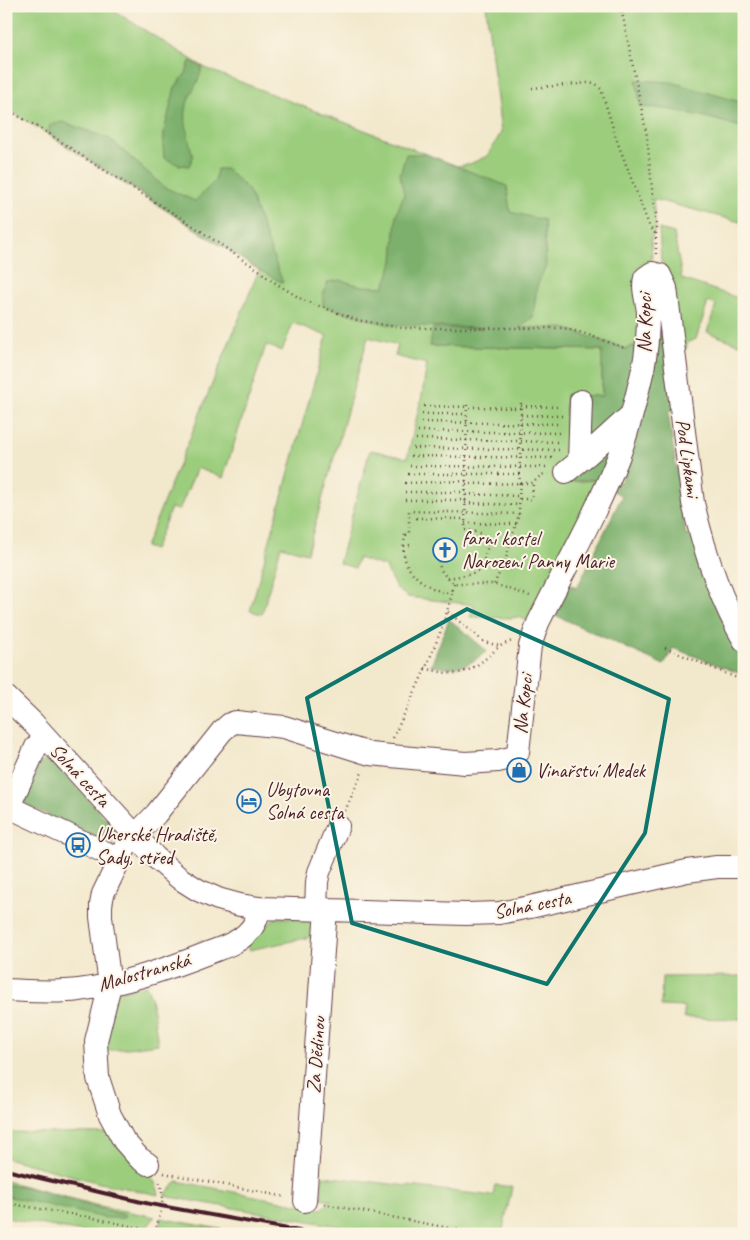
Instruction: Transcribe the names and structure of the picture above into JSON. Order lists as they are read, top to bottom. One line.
{"streets":{"street":["Na Kopci","Pod Lipkami","Solná cesta","Malostranská","Za Dědinou"]},"crossings":[["Na Kopci","Pod Lipkami"],["Na Kopci","Solná cesta"],["Solná cesta","Malostranská"],["Solná cesta","Za Dědinou"]],"places":{"church":["farní kostel Narození Panny Marie"],"shop":["Vinařství Medek"],"hotel":["Ubytovna Solná cesta"],"bus stop":["Uherské Hradiště, Sady, střed"]}}
